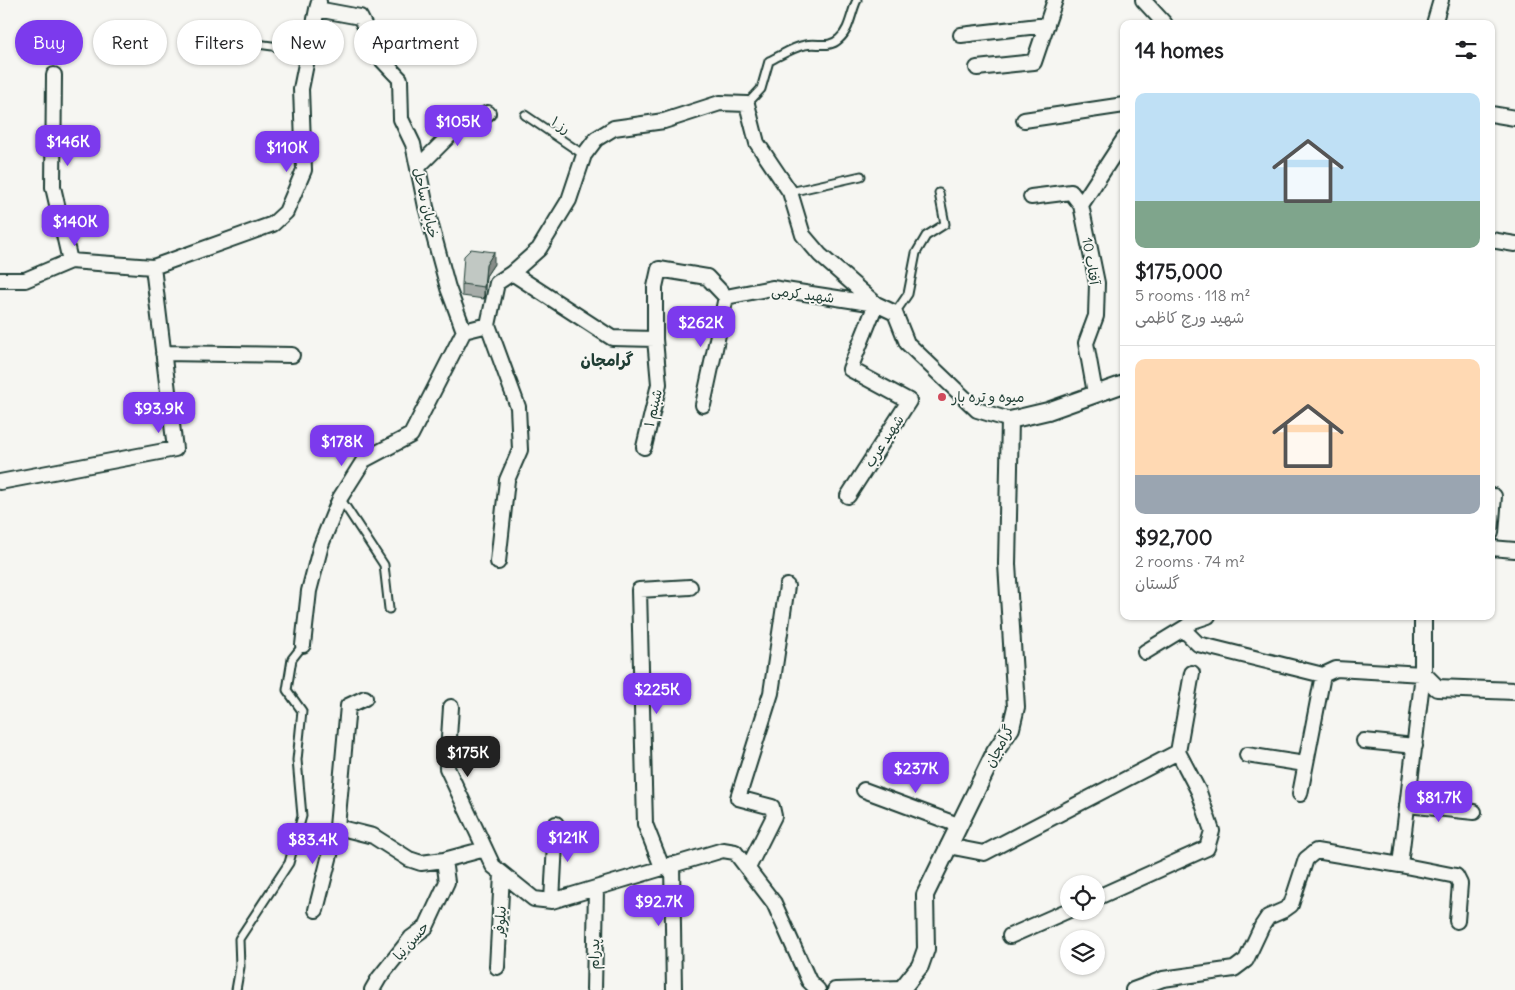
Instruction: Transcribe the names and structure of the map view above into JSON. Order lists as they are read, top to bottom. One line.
{"streets":{"street":["خیابان ساحل","آفتاب 10","شهید کرمی","شبنم ۱","شهید عرب","گرامجان","نیلوفر","حسن نیا","پدرام"],"lane":["رز ۱"]},"crossings":[["شهید کرمی","شهید عرب"]],"districts":["گرامجان"],"places":["میوه و تره بار"],"page":{"chip":["Buy","Rent","Filters","New","Apartment"],"heading":"14 homes","list":[{"name":"$175,000","note":"5 rooms · 118 m² · شهید ورچ کاظمی"},{"name":"$92,700","note":"2 rooms · 74 m² · گلستان"}],"price":["$105K","$146K","$110K","$140K","$262K","$93.9K","$178K","$225K","$175K","$237K","$81.7K","$121K","$83.4K","$92.7K"]}}
